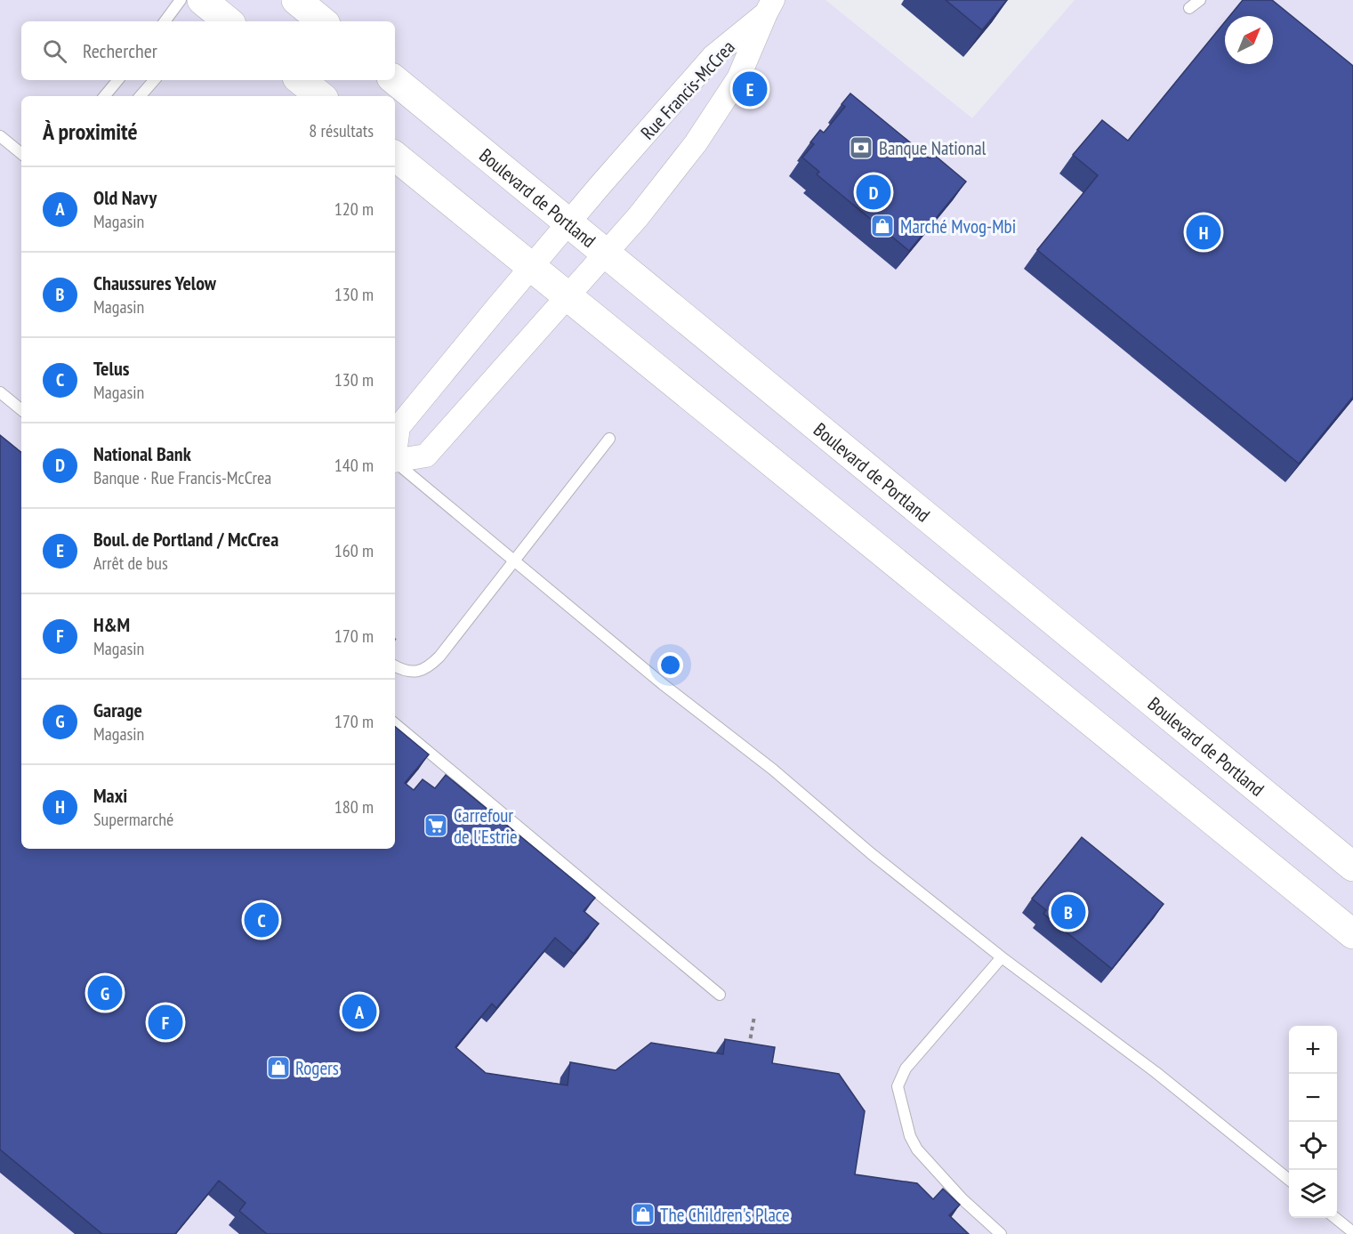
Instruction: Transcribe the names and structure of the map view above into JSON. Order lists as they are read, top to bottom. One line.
{"streets":{"main road":["Boulevard de Portland"],"street":["Rue Francis-McCrea"]},"crossings":[["Rue Francis-McCrea","Boulevard de Portland"]],"places":{"bank":["Banque National"],"shop":["Marché Mvog-Mbi","Rogers","The Children's Place"],"supermarket":["Carrefour de l'Estrie"]},"north":"top right","page":{"search":"Rechercher","pins":["E","D","H","B","C","G","A","F"],"heading":["À proximité","8 résultats"],"list":[{"mark":"A","name":"Old Navy","note":"Magasin","value":"120 m"},{"mark":"B","name":"Chaussures Yelow","note":"Magasin","value":"130 m"},{"mark":"C","name":"Telus","note":"Magasin","value":"130 m"},{"mark":"D","name":"National Bank","note":"Banque · Rue Francis-McCrea","value":"140 m"},{"mark":"E","name":"Boul. de Portland / McCrea","note":"Arrêt de bus","value":"160 m"},{"mark":"F","name":"H&M","note":"Magasin","value":"170 m"},{"mark":"G","name":"Garage","note":"Magasin","value":"170 m"},{"mark":"H","name":"Maxi","note":"Supermarché","value":"180 m"}],"map_buttons":["+","−"]}}
